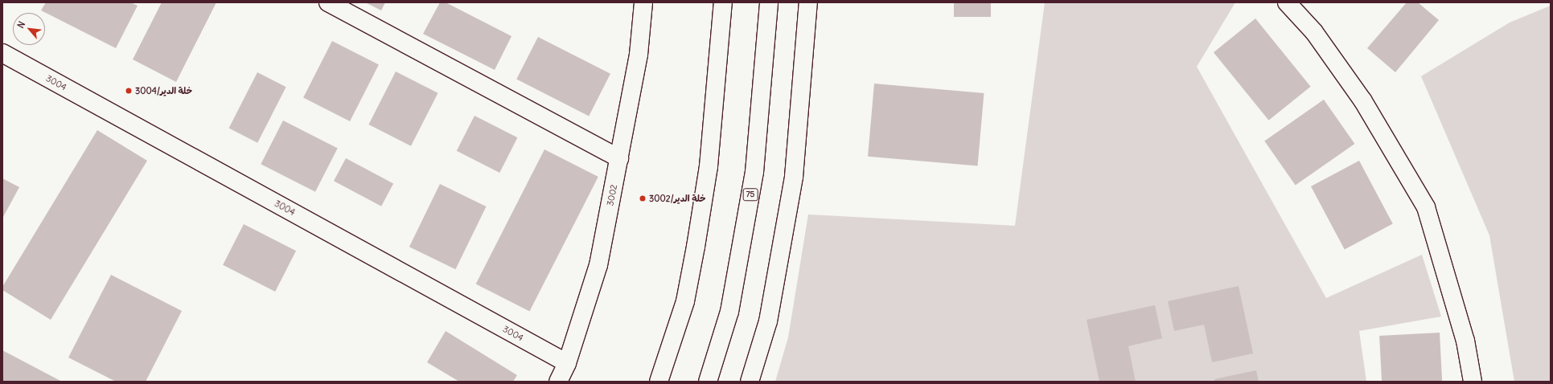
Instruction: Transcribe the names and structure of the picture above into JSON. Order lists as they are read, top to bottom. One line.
{"streets":{"main road":["3004","75","3002"]},"crossings":[["3004","3002"]],"places":["خلة الدير/3004","خلة الدير/3002"],"north":"top left"}
